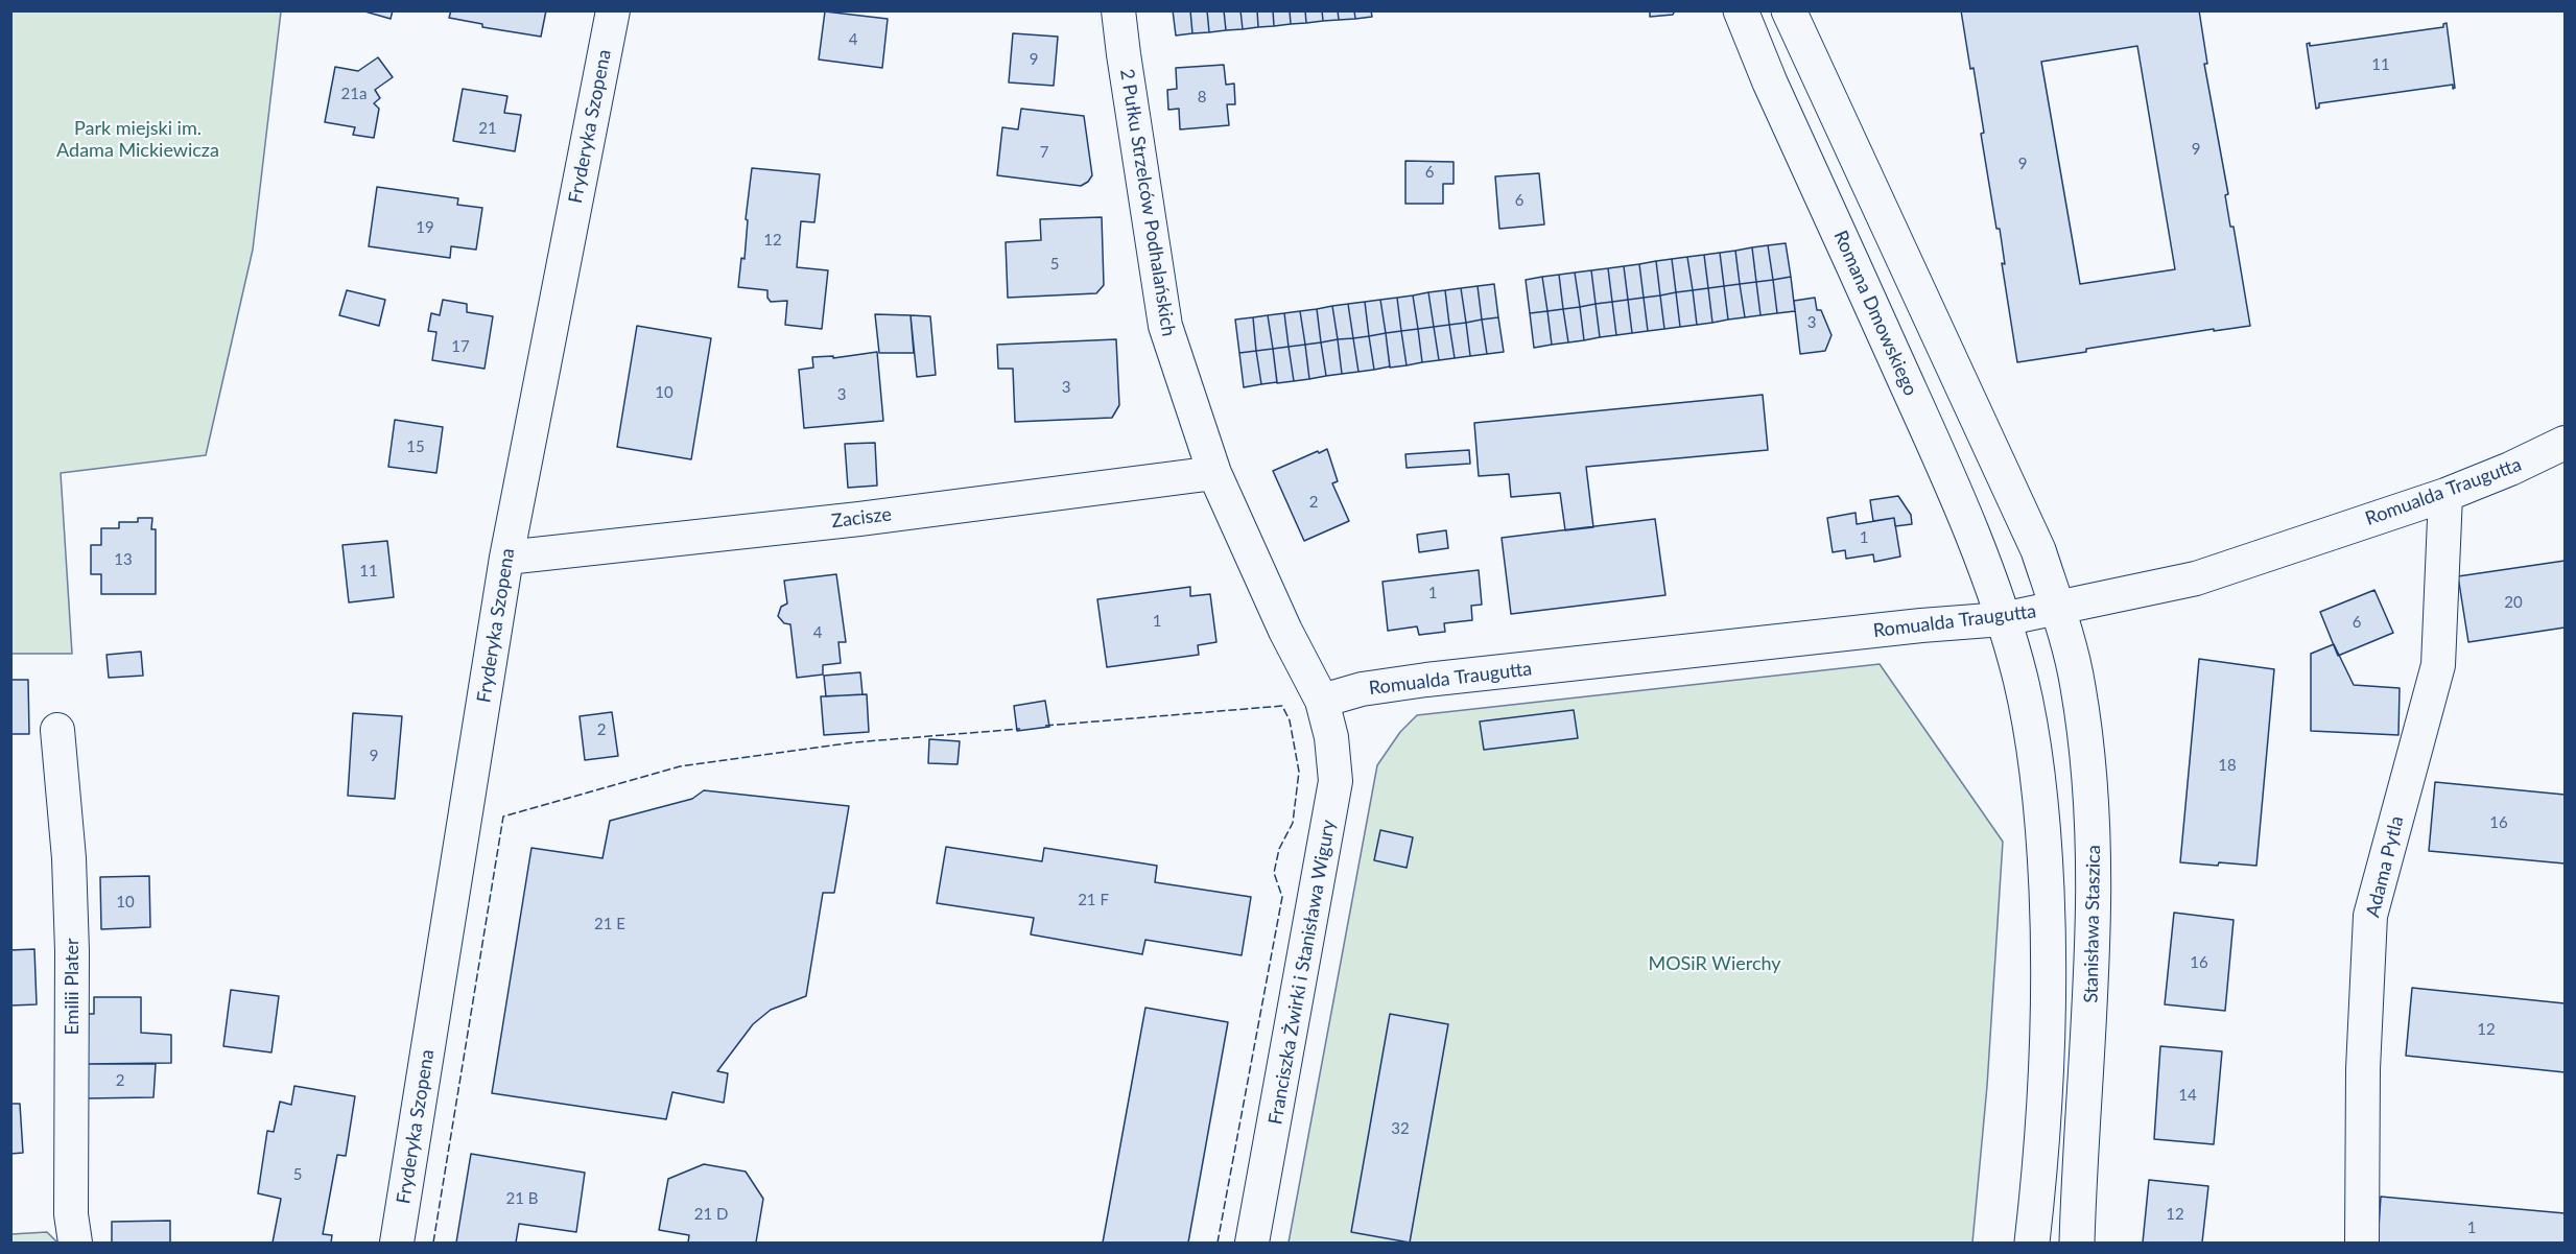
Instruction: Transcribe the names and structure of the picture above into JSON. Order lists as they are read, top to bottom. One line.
{"streets":{"main road":["Romana Dmowskiego","Stanisława Staszica"],"street":["Fryderyka Szopena","2 Pułku Strzelców Podhalańskich","Romualda Traugutta","Zacisze","Adama Pytla","Franciszka Żwirki i Stanisława Wigury","Emilii Plater"]},"crossings":[["Fryderyka Szopena","Zacisze"],["2 Pułku Strzelców Podhalańskich","Romualda Traugutta"],["2 Pułku Strzelców Podhalańskich","Zacisze"],["2 Pułku Strzelców Podhalańskich","Franciszka Żwirki i Stanisława Wigury"],["Romana Dmowskiego","Romualda Traugutta"],["Romualda Traugutta","Adama Pytla"],["Romualda Traugutta","Stanisława Staszica"],["Romualda Traugutta","Franciszka Żwirki i Stanisława Wigury"]],"parks":["Park miejski im. Adama Mickiewicza","MOSiR Wierchy"],"house_numbers":["4","9","11","21a","8","21","9","7","9","6","6","19","12","5","3","17","3","10","3","15","2","1","13","11","1","20","1","6","4","2","9","18","16","21 F","10","21 E","16","12","2","14","32","5","21 B","21 D","12","1"]}
